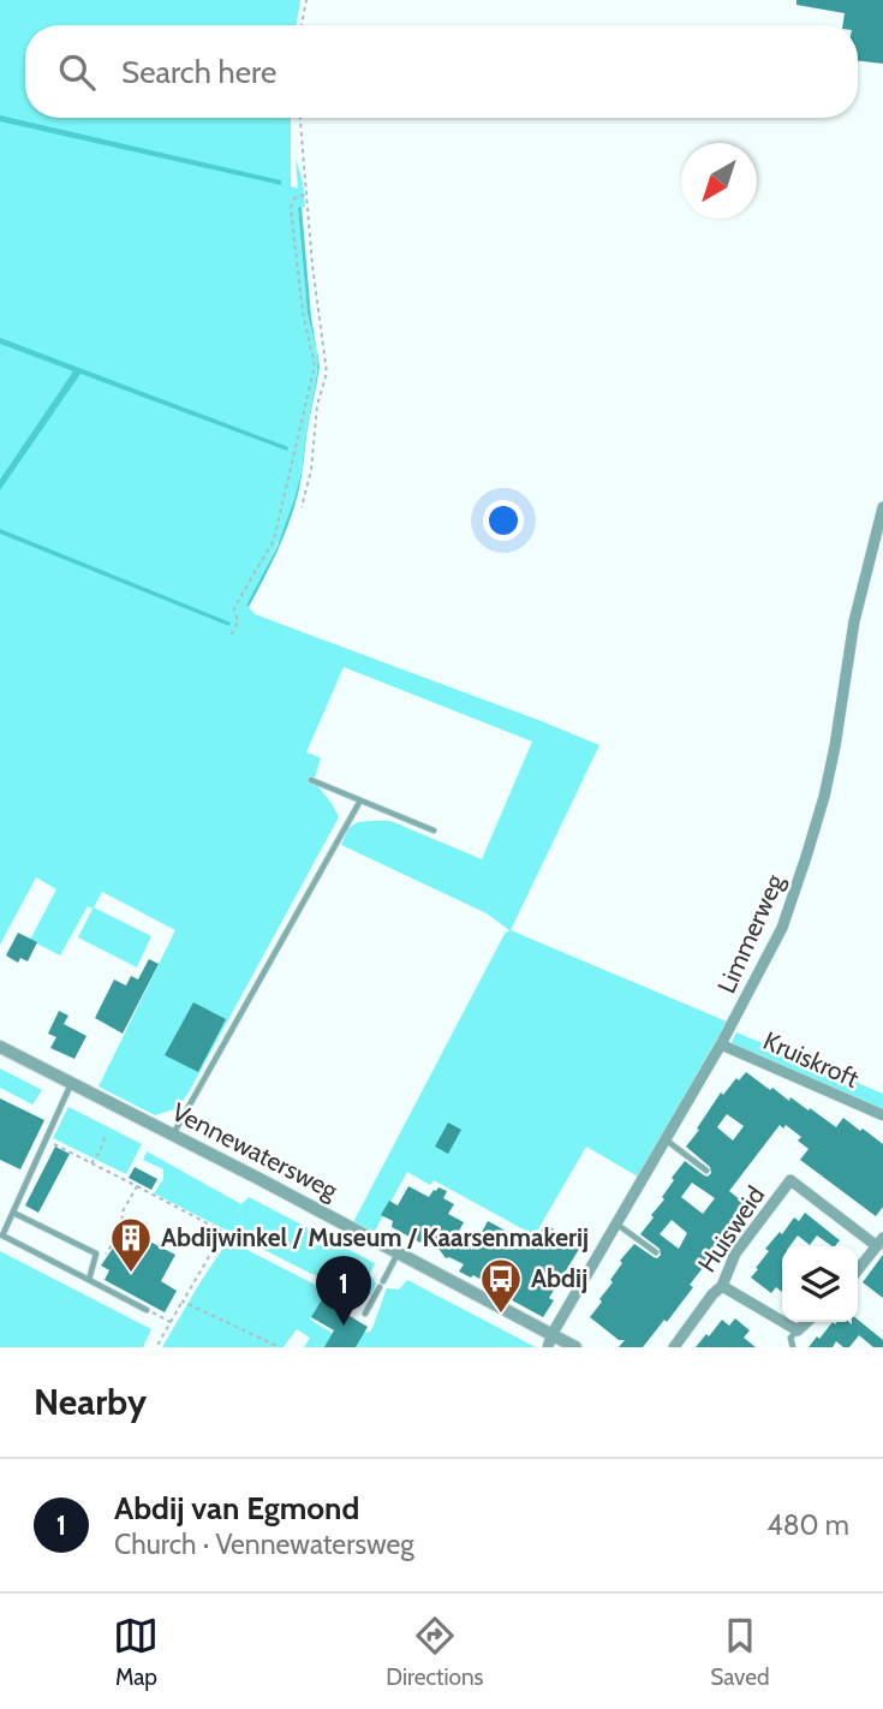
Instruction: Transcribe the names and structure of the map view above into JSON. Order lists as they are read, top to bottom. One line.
{"streets":{"street":["Limmerweg","Kruiskroft","Vennewatersweg","Huisweid"]},"crossings":[["Limmerweg","Kruiskroft"],["Limmerweg","Vennewatersweg"]],"places":{"building":["Abdijwinkel / Museum / Kaarsenmakerij"],"bus stop":["Abdij"]},"north":"bottom left","page":{"search":"Search here","pins":"1","heading":"Nearby","list":[{"mark":"1","name":"Abdij van Egmond","note":"Church · Vennewatersweg","value":"480 m"}],"nav":["Map","Directions","Saved"]}}
